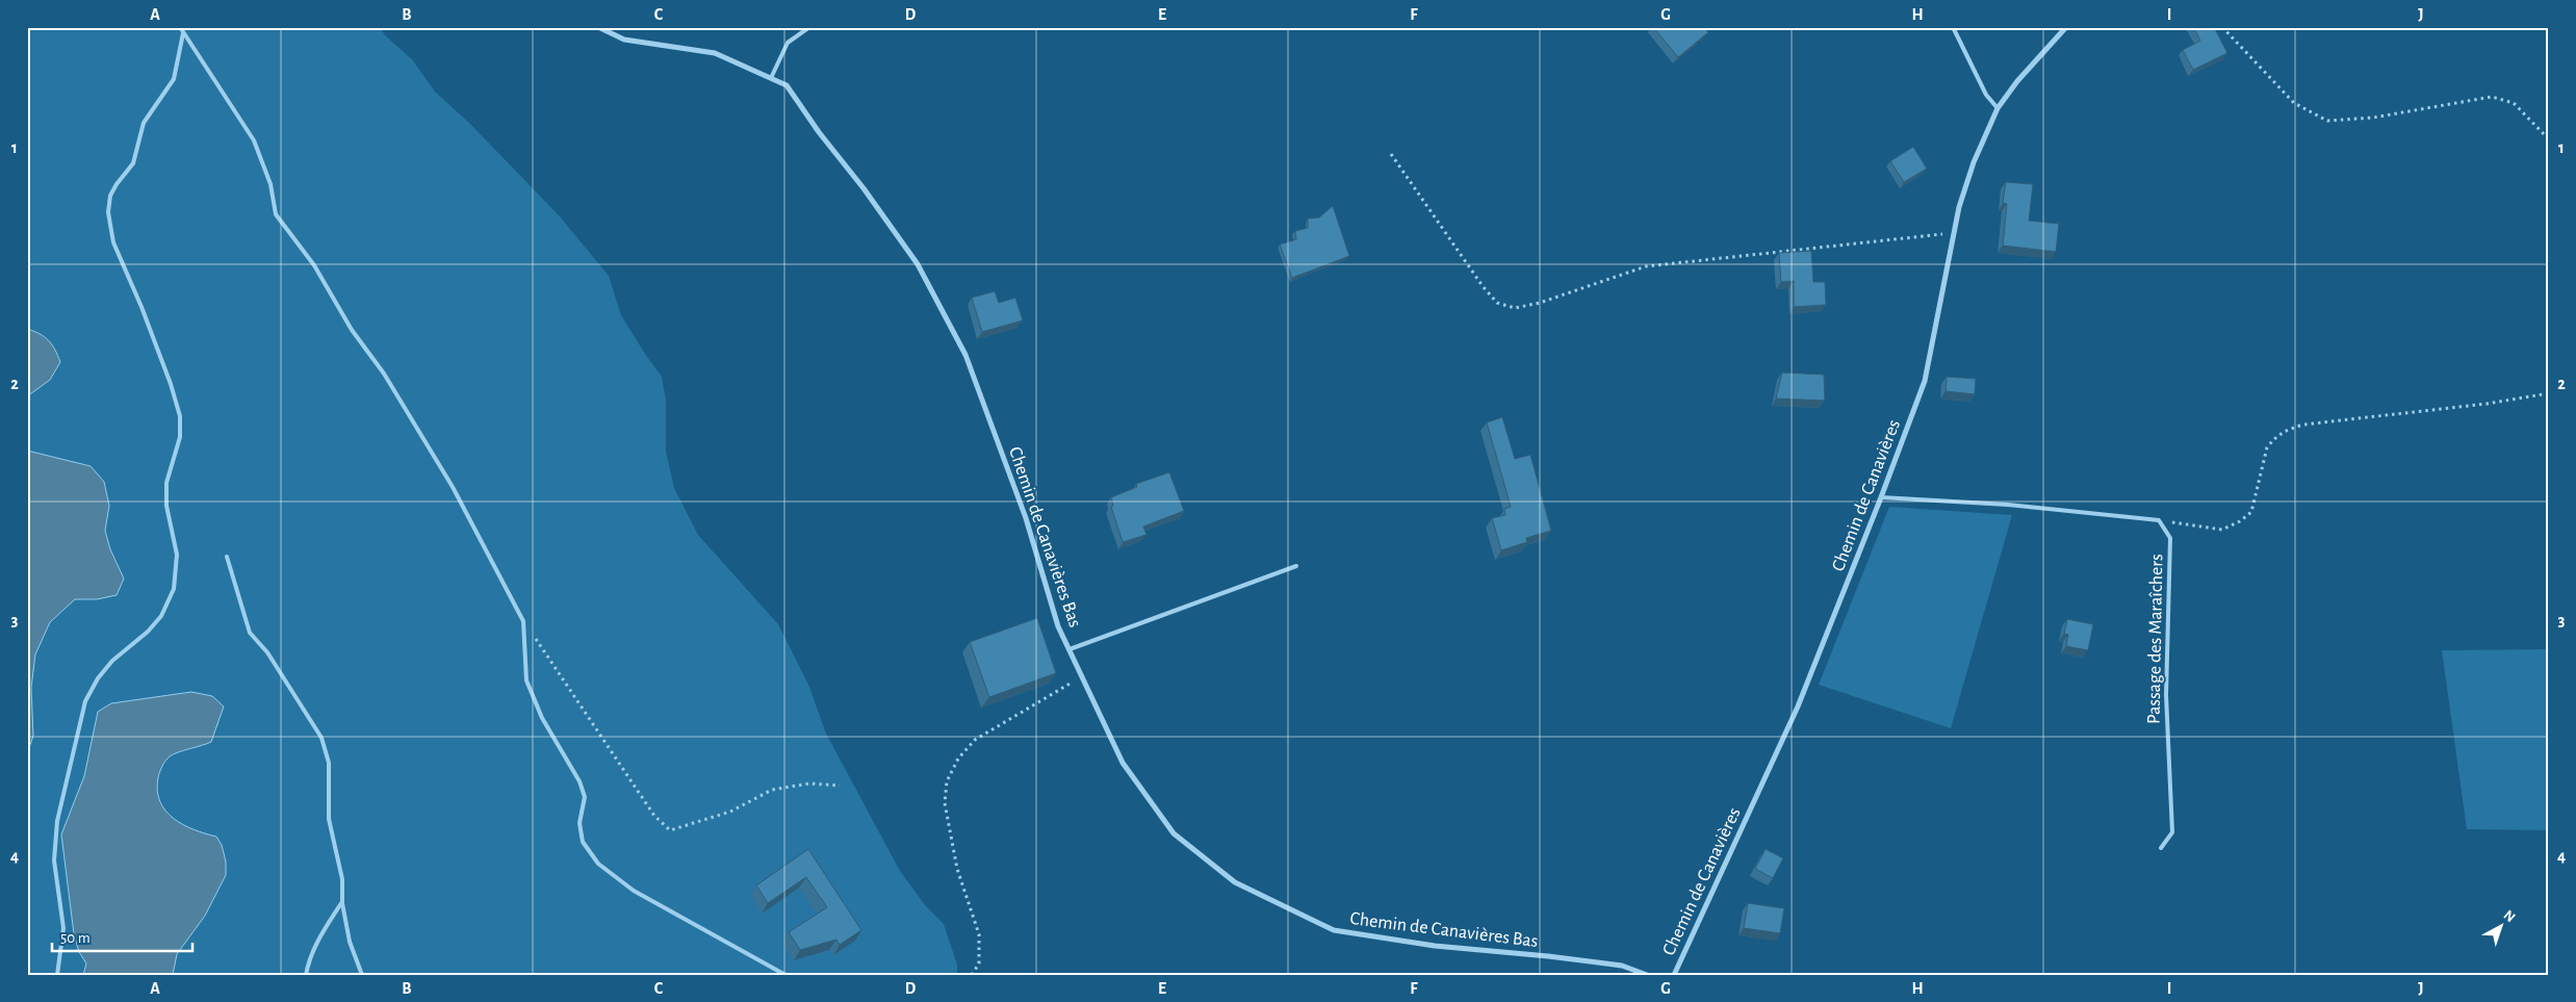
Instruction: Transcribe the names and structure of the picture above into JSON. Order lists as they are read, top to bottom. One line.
{"streets":{"street":["Chemin de Canavières","Chemin de Canavières Bas"],"lane":["Passage des Maraîchers"]},"scale_bar":"50 m","north":"top right","grid":{"columns":["A","B","C","D","E","F","G","H","I","J"],"rows":["1","2","3","4"]}}
